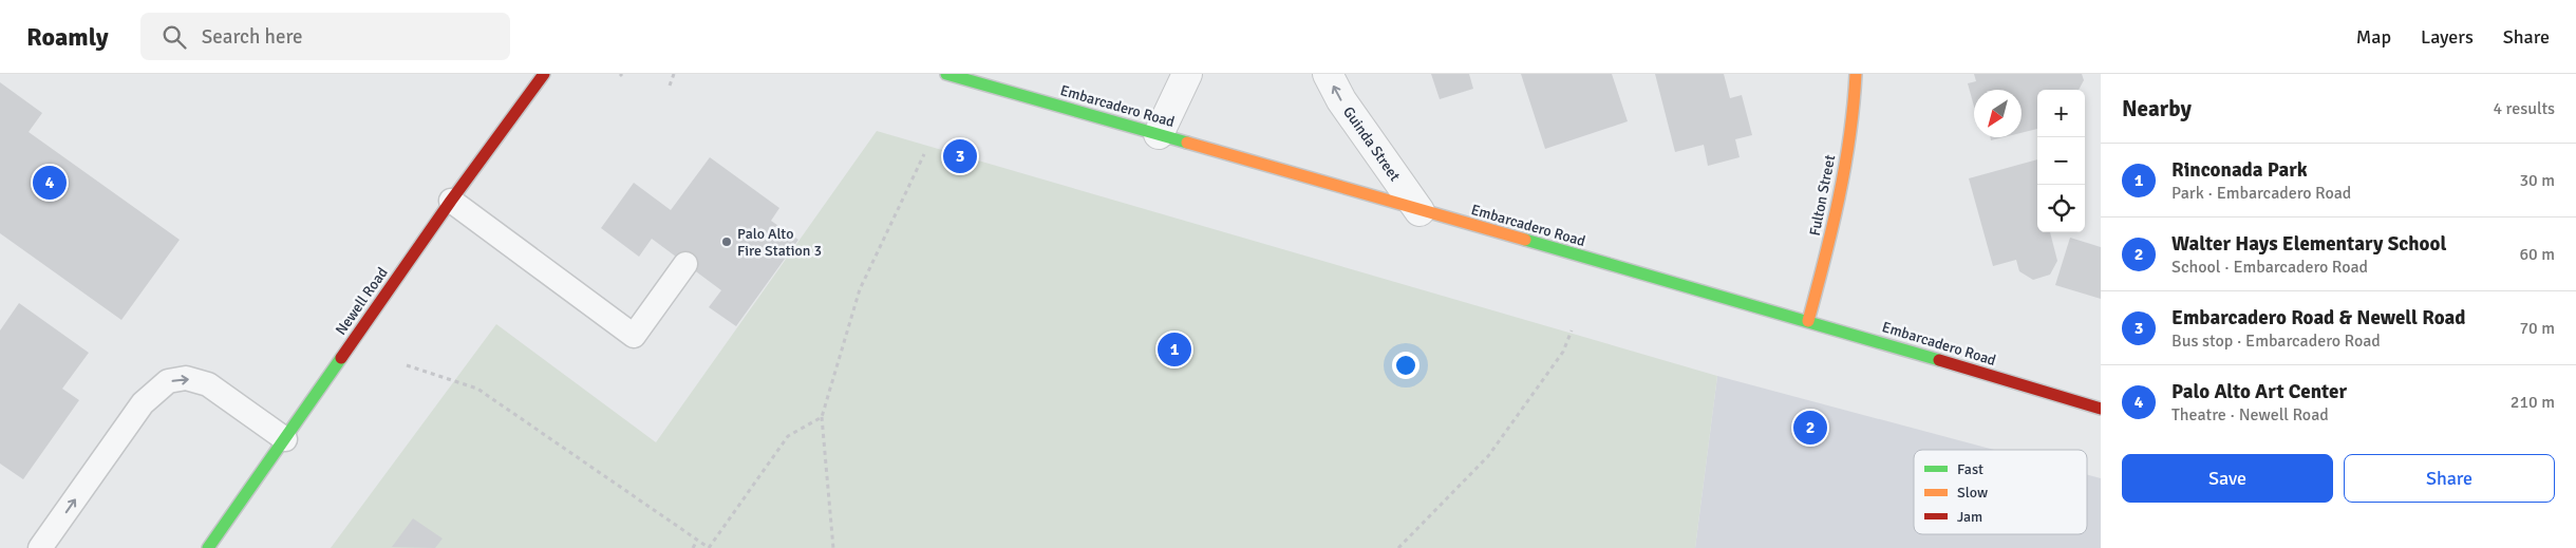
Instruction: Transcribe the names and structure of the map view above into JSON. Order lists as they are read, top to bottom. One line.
{"streets":{"main road":["Embarcadero Road","Fulton Street","Newell Road"],"street":["Guinda Street"]},"crossings":[["Embarcadero Road","Guinda Street"],["Embarcadero Road","Fulton Street"]],"one_way":["Guinda Street"],"places":["Palo Alto Fire Station 3"],"legend":["Fast","Slow","Jam"],"north":"bottom left","page":{"header":"Roamly","search":"Search here","nav":["Map","Layers","Share"],"heading":["Nearby","4 results"],"map_buttons":["+","−"],"pins":["3","4","1","2"],"list":[{"mark":"1","name":"Rinconada Park","note":"Park · Embarcadero Road","value":"30 m"},{"mark":"2","name":"Walter Hays Elementary School","note":"School · Embarcadero Road","value":"60 m"},{"mark":"3","name":"Embarcadero Road & Newell Road","note":"Bus stop · Embarcadero Road","value":"70 m"},{"mark":"4","name":"Palo Alto Art Center","note":"Theatre · Newell Road","value":"210 m"}],"buttons":["Save","Share"]}}
